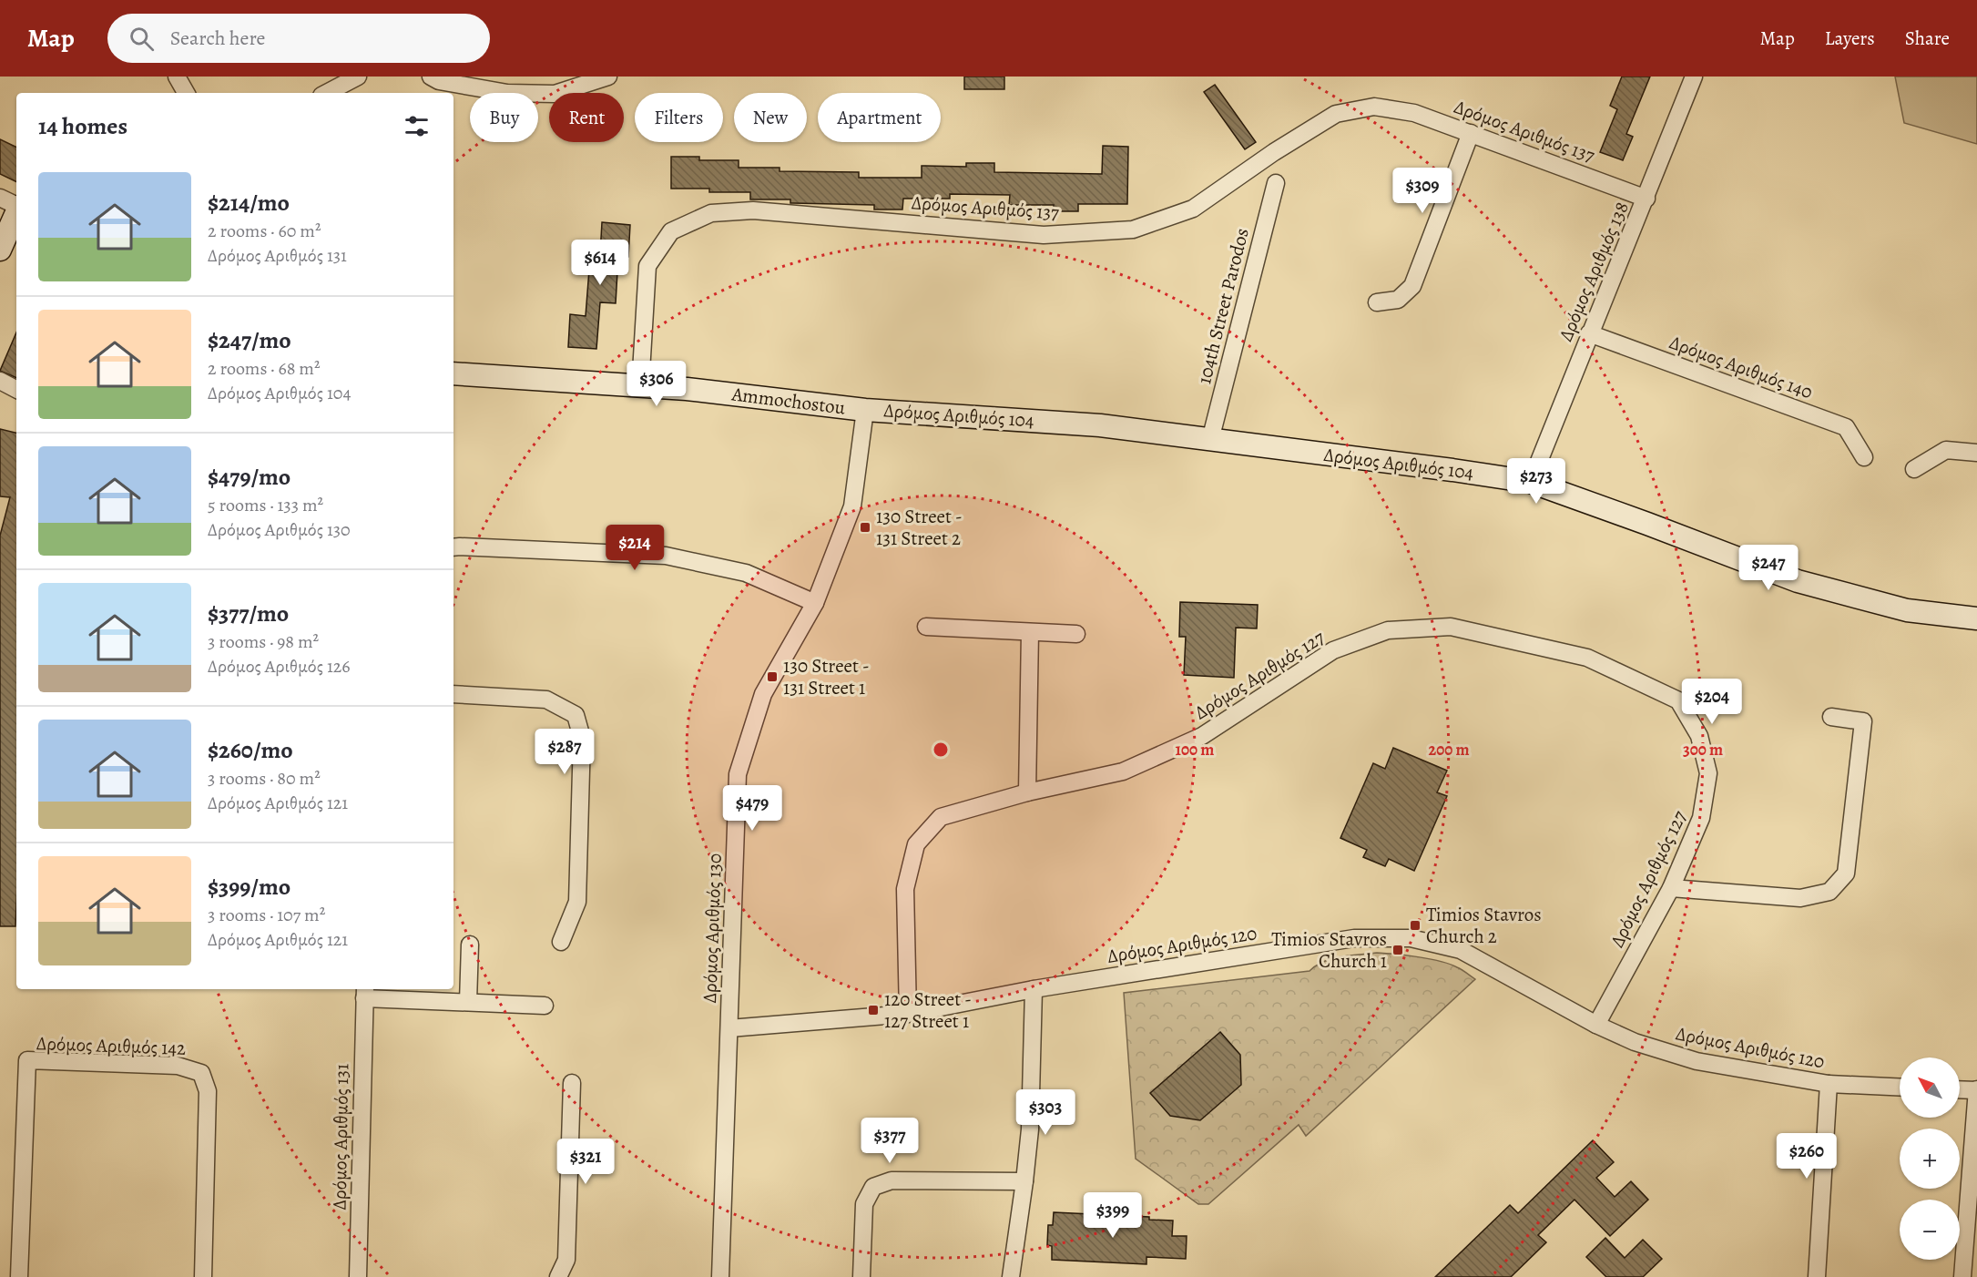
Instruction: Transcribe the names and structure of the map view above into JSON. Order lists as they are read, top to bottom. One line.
{"streets":{"street":["Δρόμος Αριθμός 137","Δρόμος Αριθμός 138","104th Street Parodos","Δρόμος Αριθμός 140","Ammochostou","Δρόμος Αριθμός 104","Δρόμος Αριθμός 127","Δρόμος Αριθμός 130","Δρόμος Αριθμός 120","Δρόμος Αριθμός 142","Δρόμος Αριθμός 131"]},"crossings":[["Δρόμος Αριθμός 137","Δρόμος Αριθμός 138"],["Δρόμος Αριθμός 137","Ammochostou"],["Δρόμος Αριθμός 138","Δρόμος Αριθμός 140"],["Δρόμος Αριθμός 138","Δρόμος Αριθμός 104"],["104th Street Parodos","Δρόμος Αριθμός 104"],["Ammochostou","Δρόμος Αριθμός 104"],["Ammochostou","Δρόμος Αριθμός 130"],["Δρόμος Αριθμός 104","Δρόμος Αριθμός 130"],["Δρόμος Αριθμός 127","Δρόμος Αριθμός 120"],["Δρόμος Αριθμός 130","Δρόμος Αριθμός 120"]],"places":{"transit":["130 Street - 131 Street 2","130 Street - 131 Street 1","Timios Stavros Church 2","Timios Stavros Church 1","120 Street - 127 Street 1"]},"north":"top left","page":{"header":"Map","search":"Search here","nav":["Map","Layers","Share"],"chip":["Buy","Rent","Filters","New","Apartment"],"heading":"14 homes","list":[{"name":"$214/mo","note":"2 rooms · 60 m² · Δρόμος Αριθμός 131"},{"name":"$247/mo","note":"2 rooms · 68 m² · Δρόμος Αριθμός 104"},{"name":"$479/mo","note":"5 rooms · 133 m² · Δρόμος Αριθμός 130"},{"name":"$377/mo","note":"3 rooms · 98 m² · Δρόμος Αριθμός 126"},{"name":"$260/mo","note":"3 rooms · 80 m² · Δρόμος Αριθμός 121"},{"name":"$399/mo","note":"3 rooms · 107 m² · Δρόμος Αριθμός 121"}],"price":["$309","$614","$306","$273","$214","$247","$204","$287","$479","$303","$377","$260","$321","$399"],"map_buttons":["+","−"]},"rings":["100 m","200 m","300 m"]}
